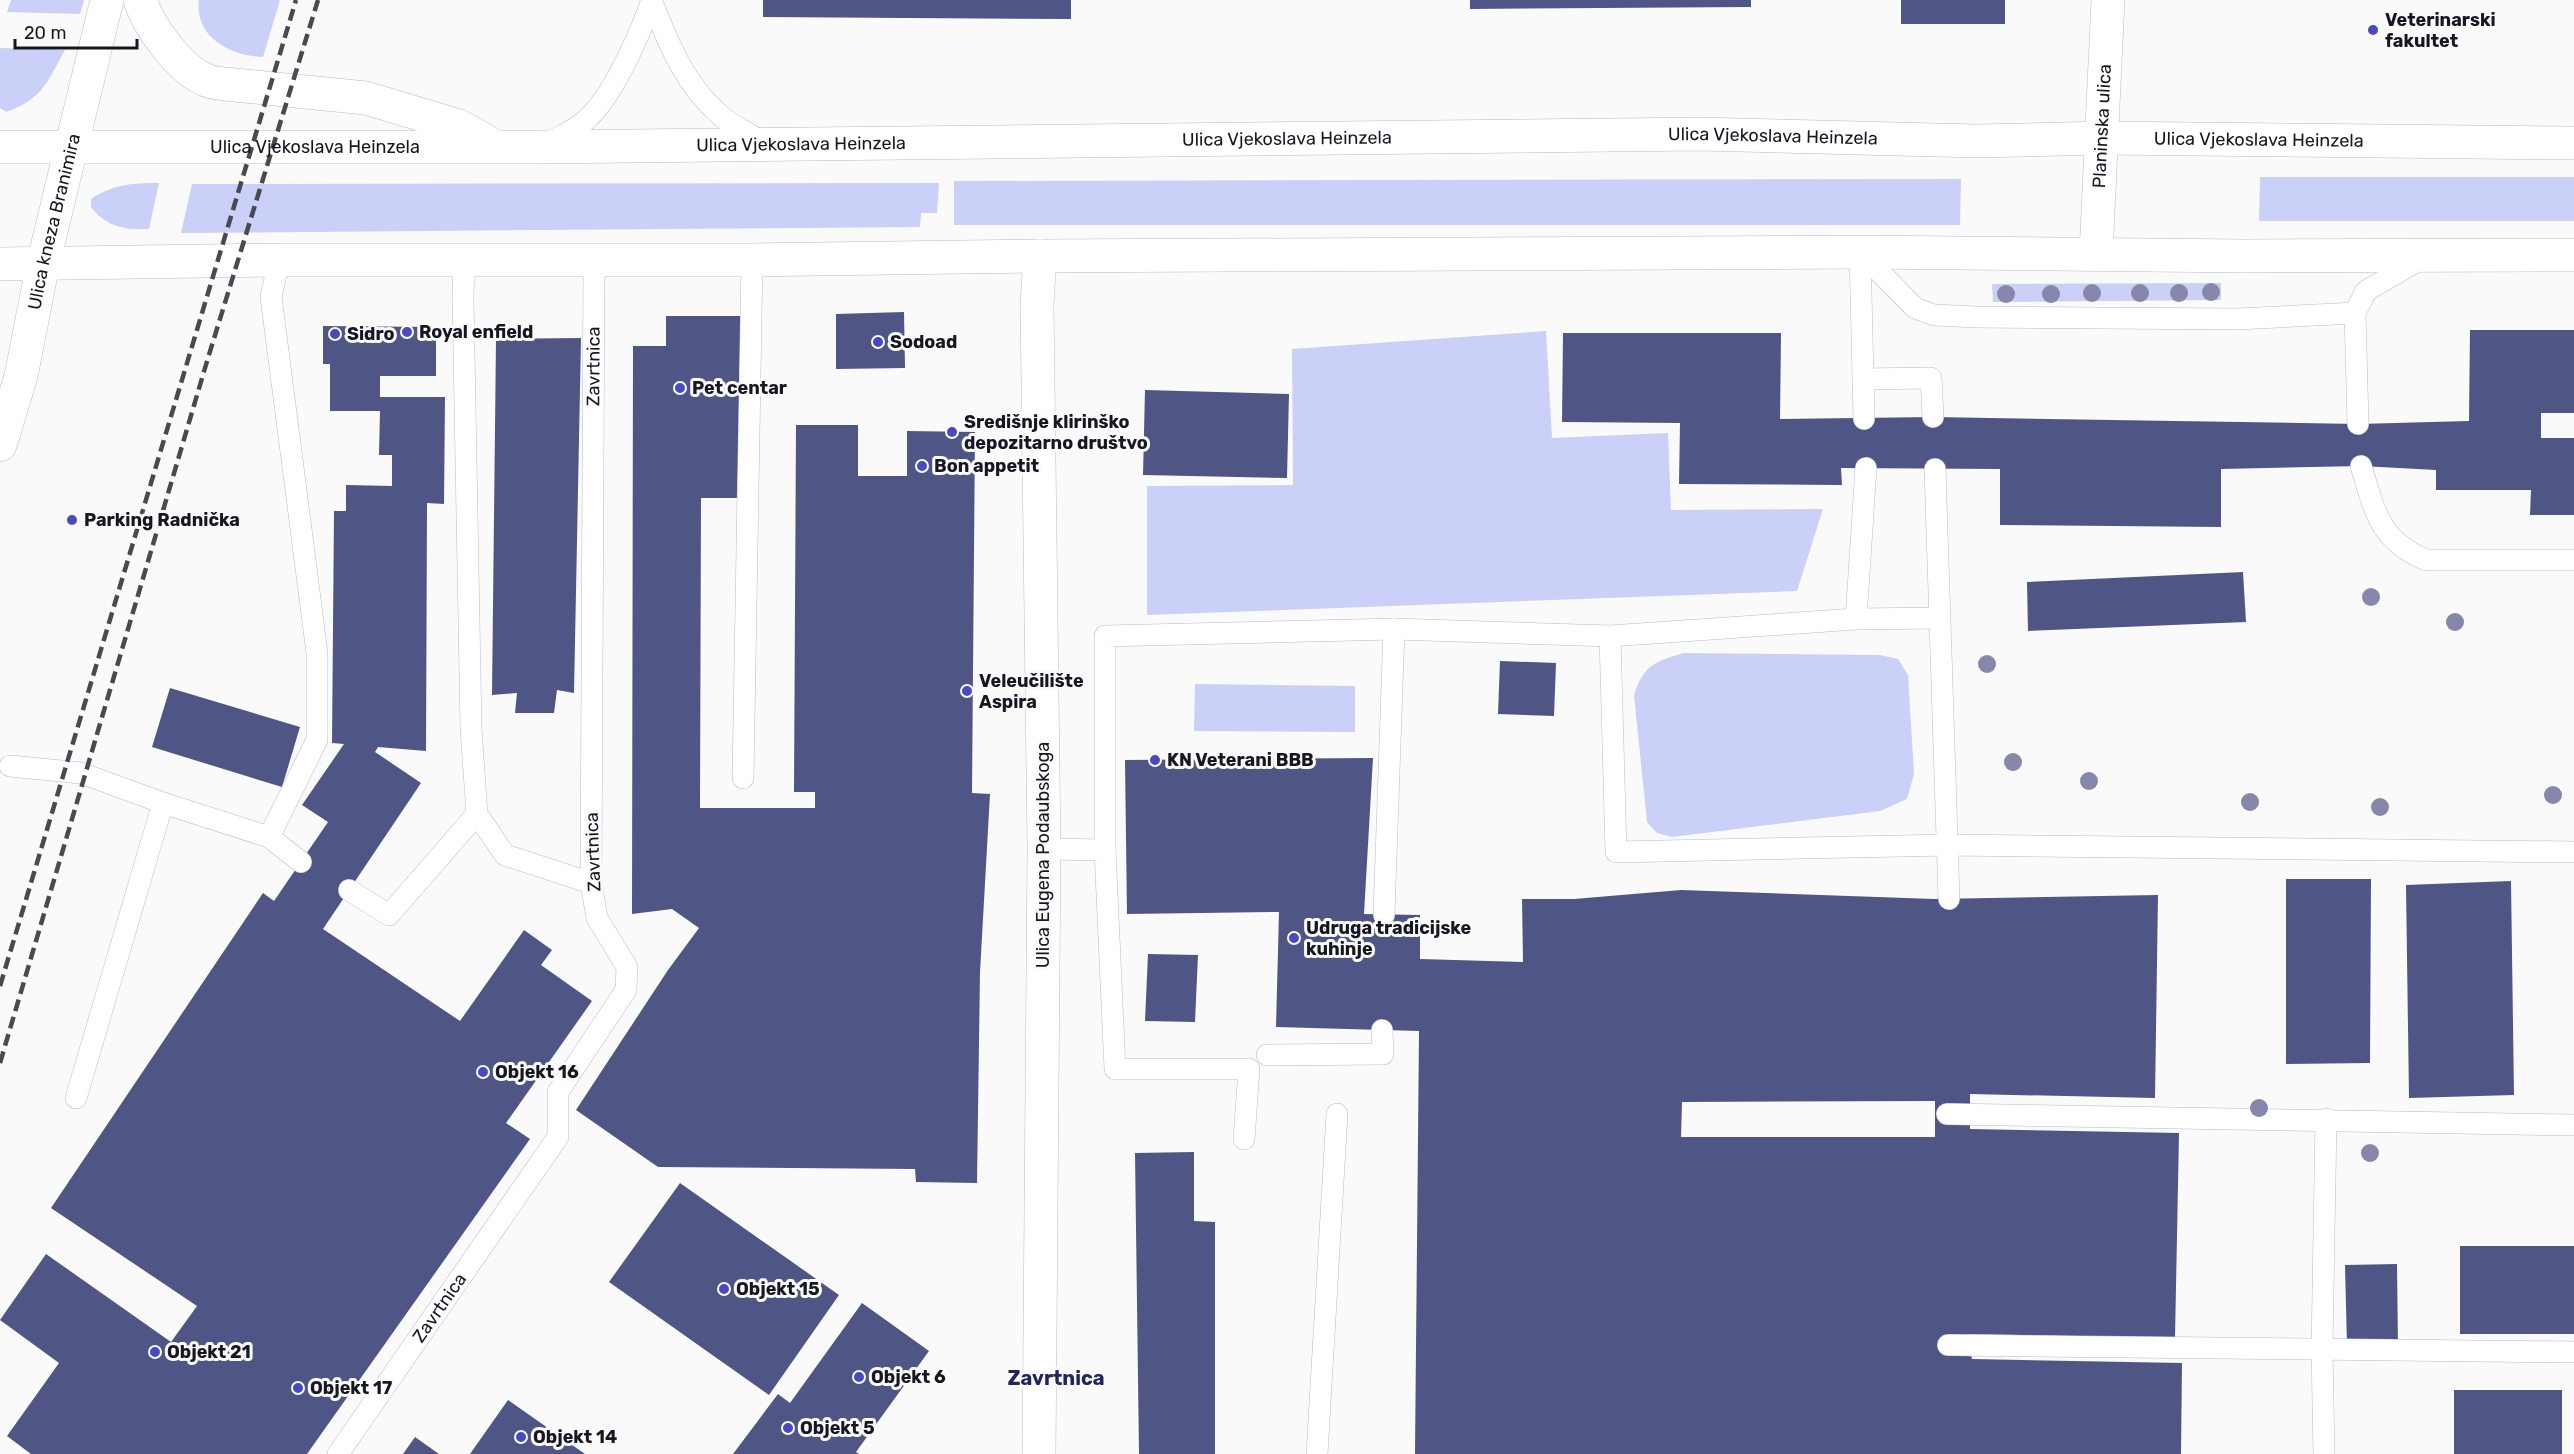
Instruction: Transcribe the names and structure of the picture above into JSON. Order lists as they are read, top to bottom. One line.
{"streets":{"main road":["Planinska ulica","Ulica Vjekoslava Heinzela","Ulica kneza Branimira","Ulica Eugena Podaubskoga"],"lane":["Zavrtnica"]},"crossings":[["Planinska ulica","Ulica Vjekoslava Heinzela"],["Ulica Vjekoslava Heinzela","Ulica kneza Branimira"]],"districts":["Zavrtnica"],"places":["Veterinarski fakultet","Royal enfield","Sidro","Sodoad","Pet centar","Središnje klirinško depozitarno društvo","Bon appetit","Parking Radnička","Veleučilište Aspira","KN Veterani BBB","Udruga tradicijske kuhinje","Objekt 16","Objekt 15","Objekt 21","Objekt 6","Objekt 17","Objekt 5","Objekt 14"],"scale_bar":"20 m"}
